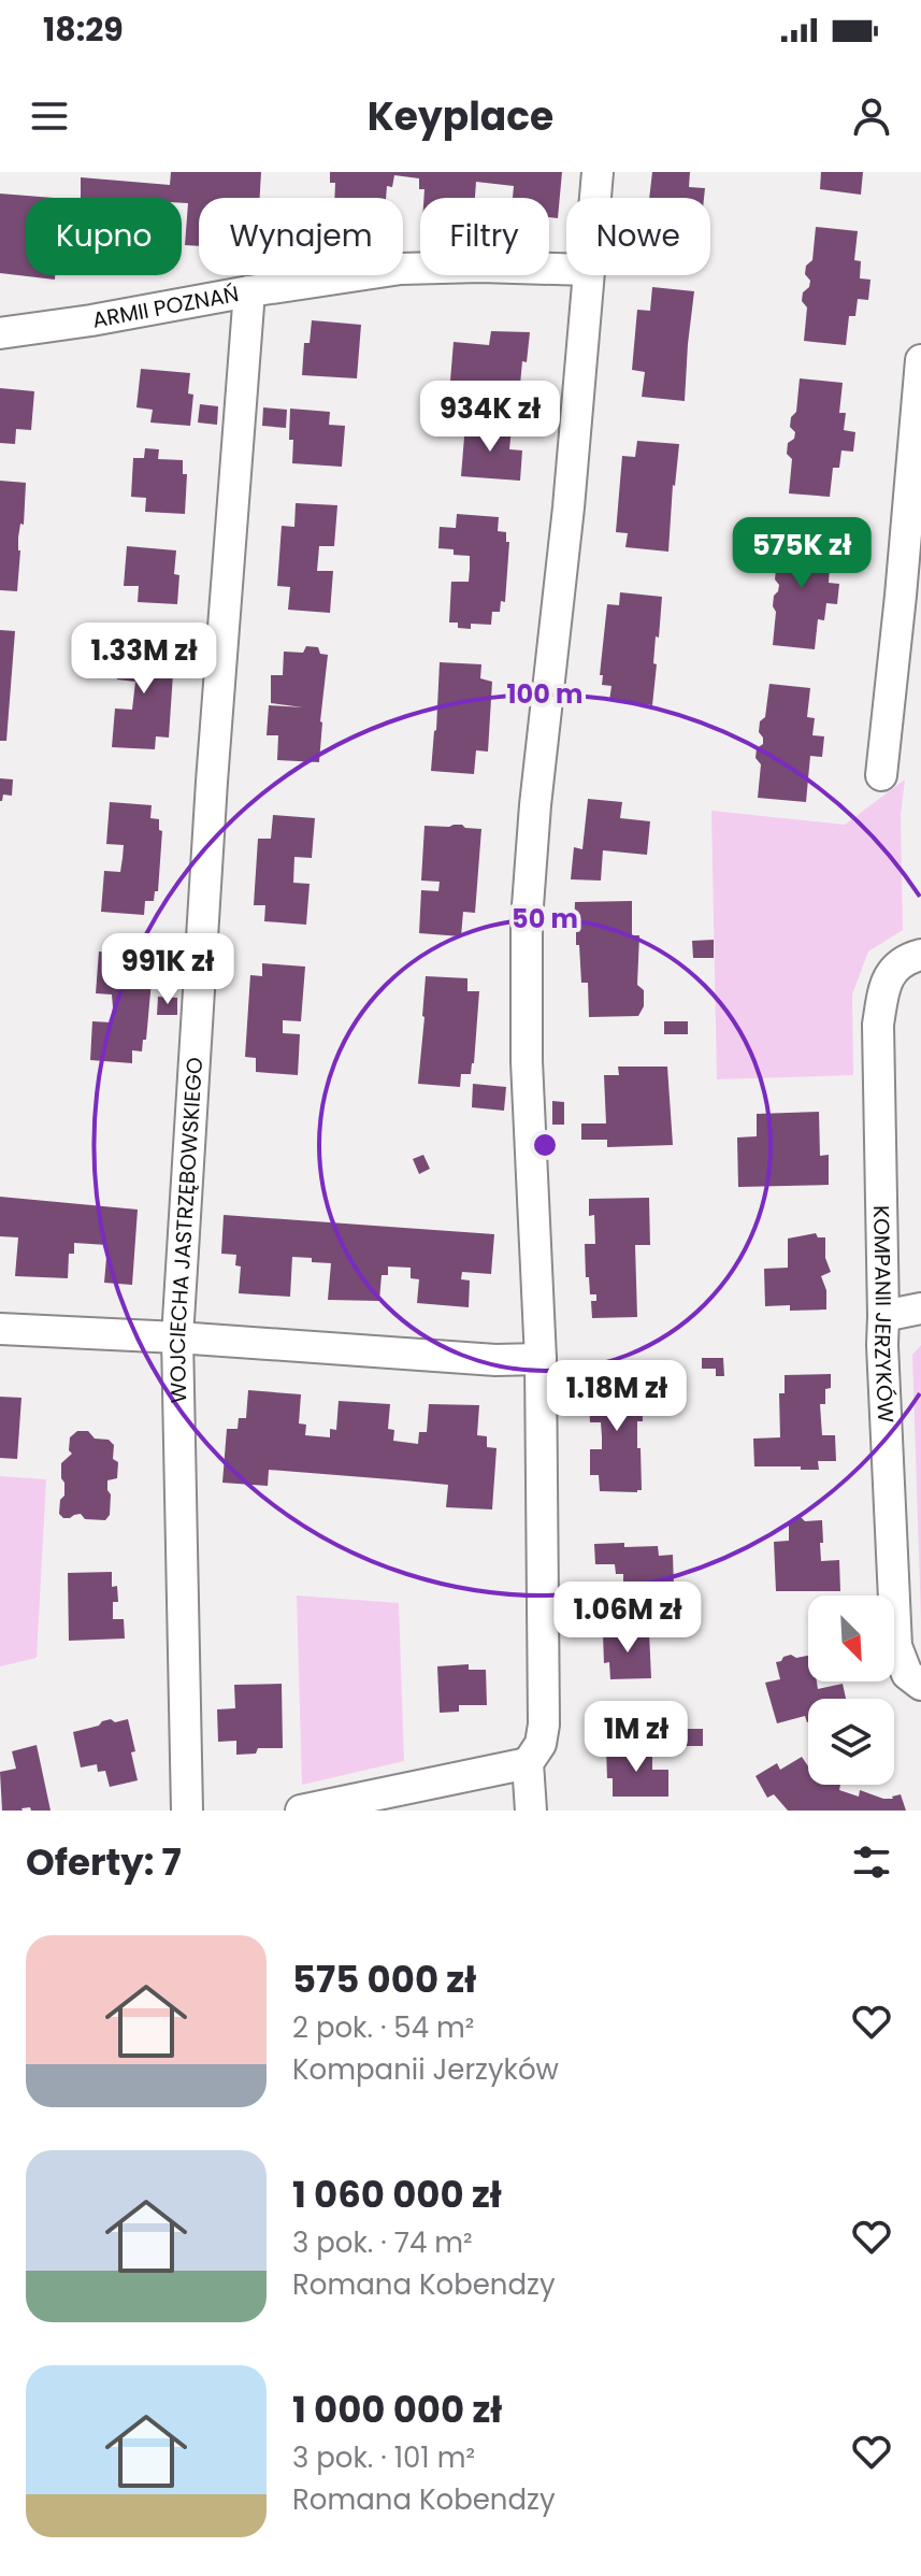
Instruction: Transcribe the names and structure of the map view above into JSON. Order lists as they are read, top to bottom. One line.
{"streets":{"street":["ARMII POZNAŃ","WOJCIECHA JASTRZĘBOWSKIEGO","KOMPANII JERZYKÓW"]},"crossings":[["ARMII POZNAŃ","WOJCIECHA JASTRZĘBOWSKIEGO"]],"north":"bottom right","page":{"status":"18:29","header":"Keyplace","chip":["Kupno","Wynajem","Filtry","Nowe"],"price":["934K zł","575K zł","1.33M zł","991K zł","1.18M zł","1.06M zł","1M zł"],"heading":"Oferty: 7","list":[{"name":"575 000 zł","note":"2 pok. · 54 m² · Kompanii Jerzyków"},{"name":"1 060 000 zł","note":"3 pok. · 74 m² · Romana Kobendzy"},{"name":"1 000 000 zł","note":"3 pok. · 101 m² · Romana Kobendzy"}]},"rings":["100 m","50 m"]}
